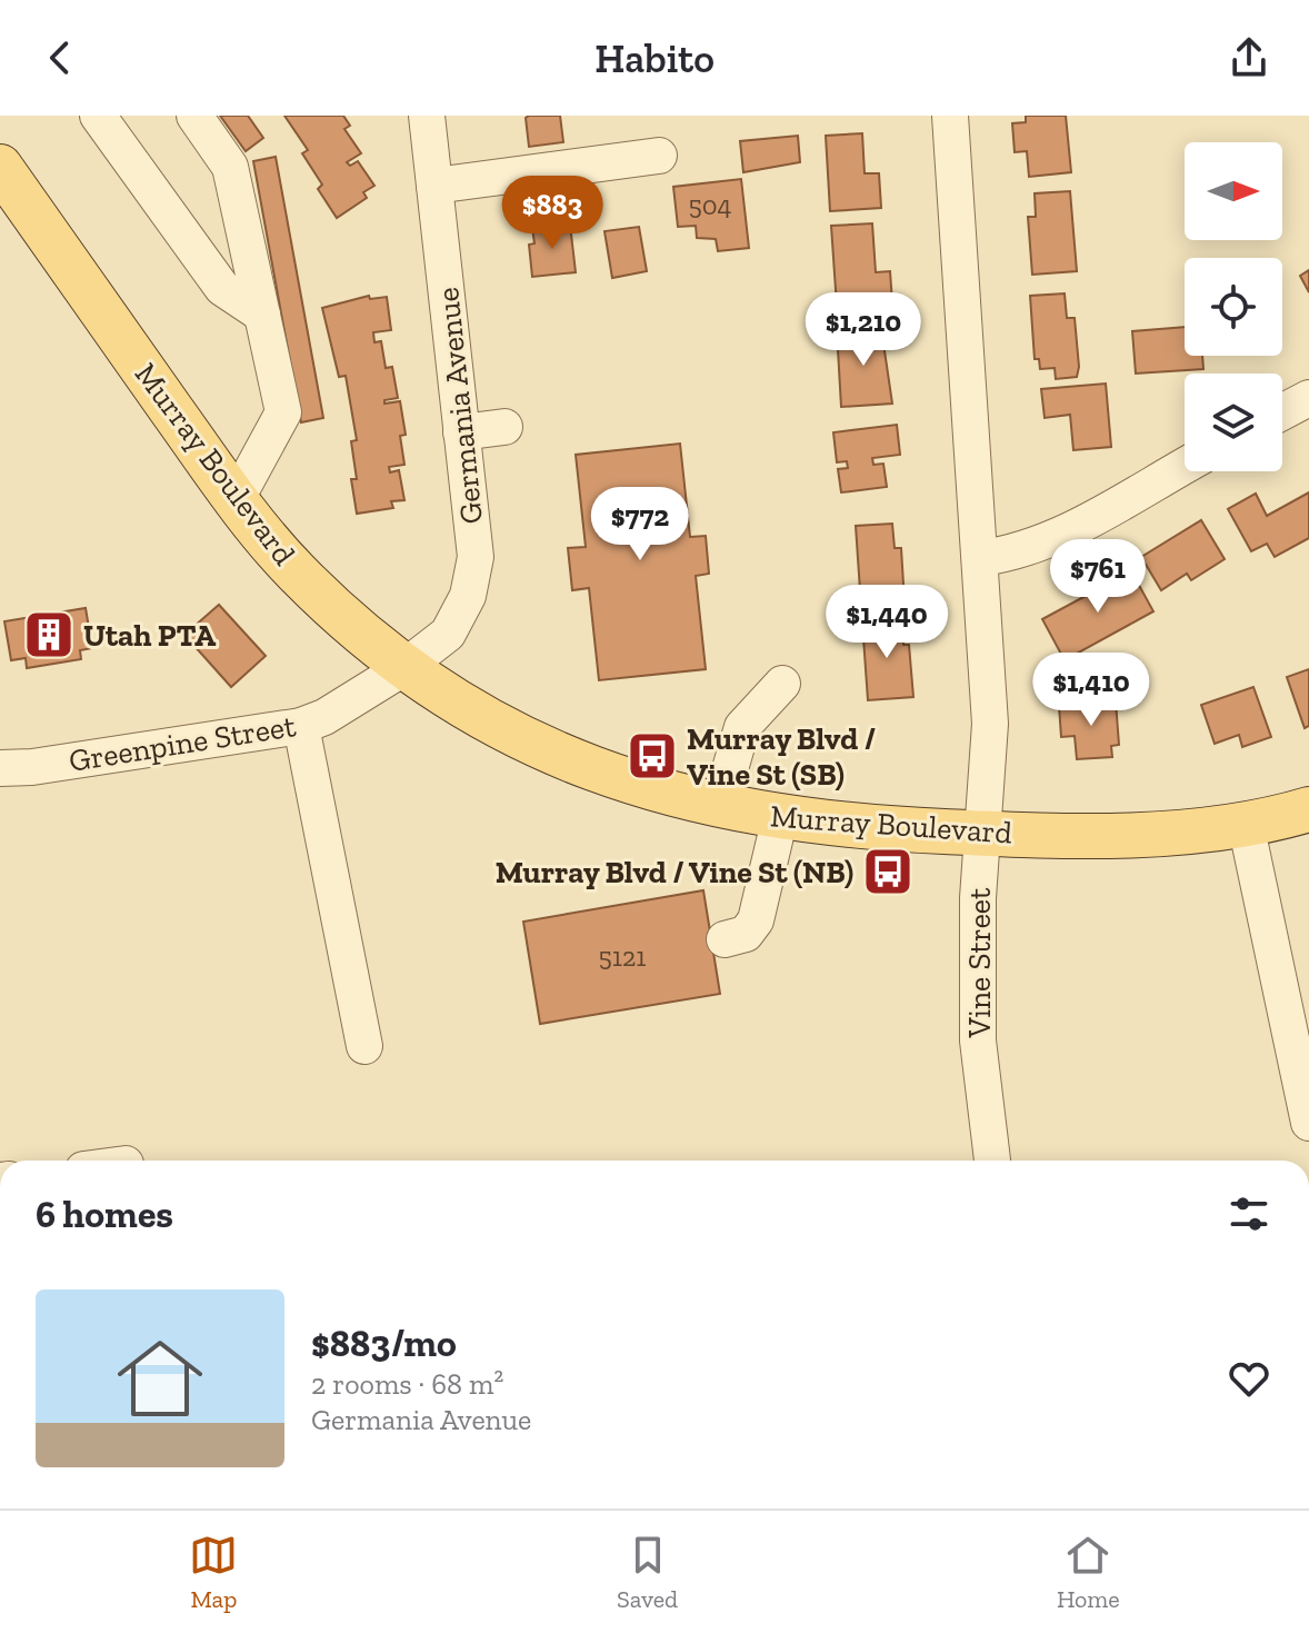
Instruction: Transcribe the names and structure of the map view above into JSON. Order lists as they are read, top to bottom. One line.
{"streets":{"main road":["Murray Boulevard"],"street":["Germania Avenue","Greenpine Street","Vine Street"]},"crossings":[["Germania Avenue","Murray Boulevard"],["Germania Avenue","Greenpine Street"],["Murray Boulevard","Greenpine Street"],["Murray Boulevard","Vine Street"]],"places":{"building":["Utah PTA"],"bus stop":["Murray Blvd / Vine St (SB)","Murray Blvd / Vine St (NB)"]},"house_numbers":["504","5121"],"north":"right","page":{"header":"Habito","price":["$883","$1,210","$772","$761","$1,440","$1,410"],"heading":"6 homes","list":[{"name":"$883/mo","note":"2 rooms · 68 m² · Germania Avenue"}],"tabs":["Map","Saved","Home"]}}
